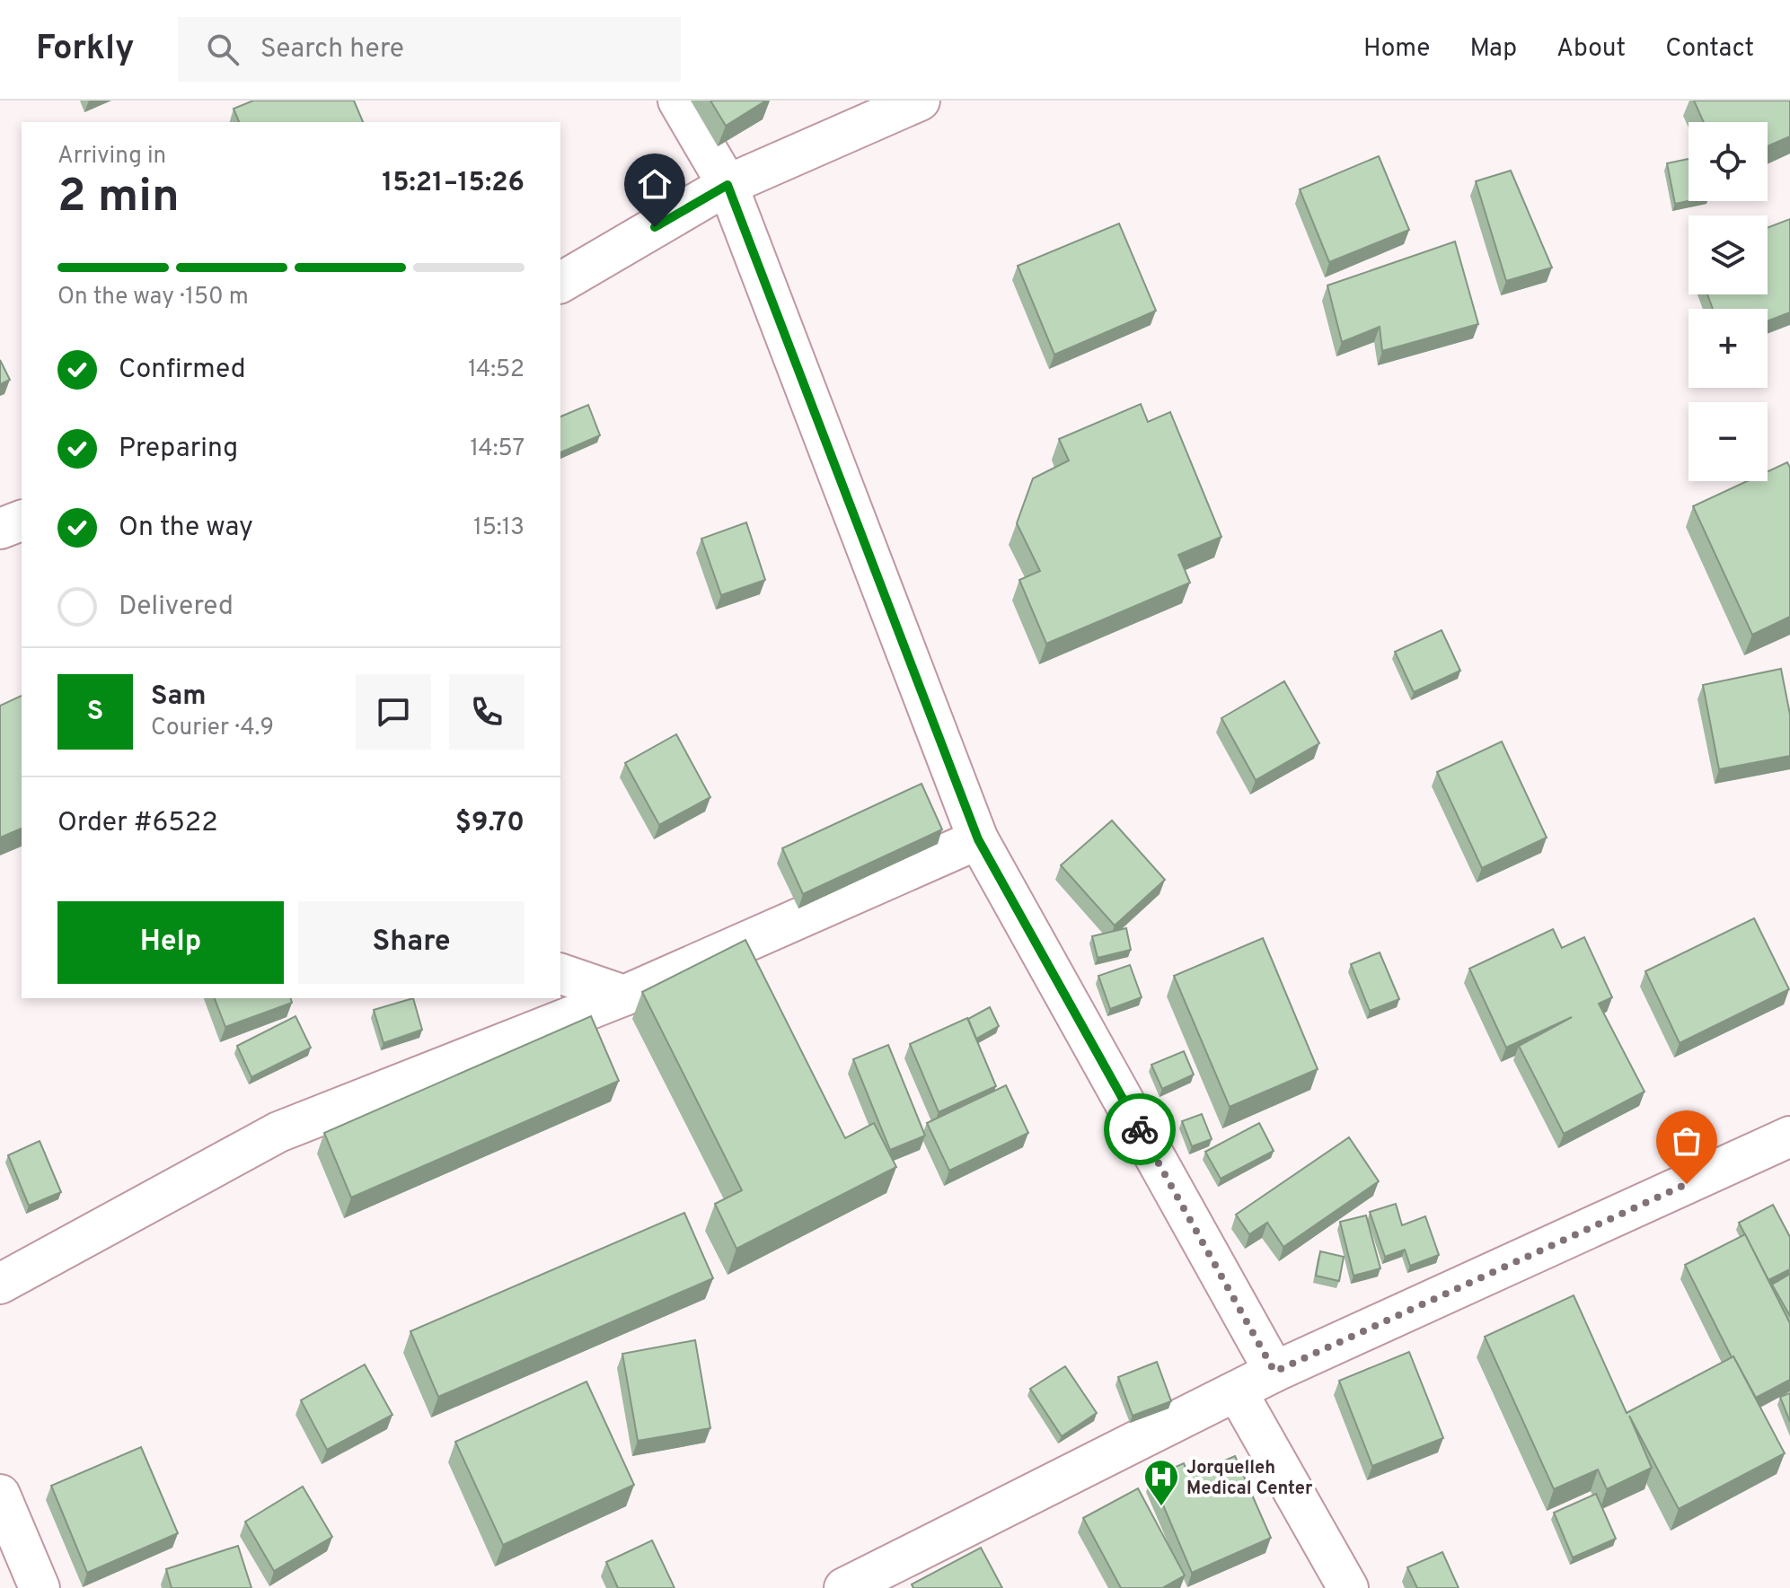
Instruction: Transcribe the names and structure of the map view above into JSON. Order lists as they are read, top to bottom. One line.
{"places":{"hospital":["Jorquelleh Medical Center"]},"page":{"header":"Forkly","search":"Search here","nav":["Home","Map","About","Contact"],"map_buttons":["+","−"],"heading":["2 min","Arriving in","15:21–15:26"],"panel":["Sam","Courier · 4.9","Order #6522","$9.70"],"bar":"On the way · 150 m","list":[["Confirmed","14:52"],["Preparing","14:57"],["On the way","15:13"],"Delivered"],"round":"S","buttons":["Help","Share"]}}
